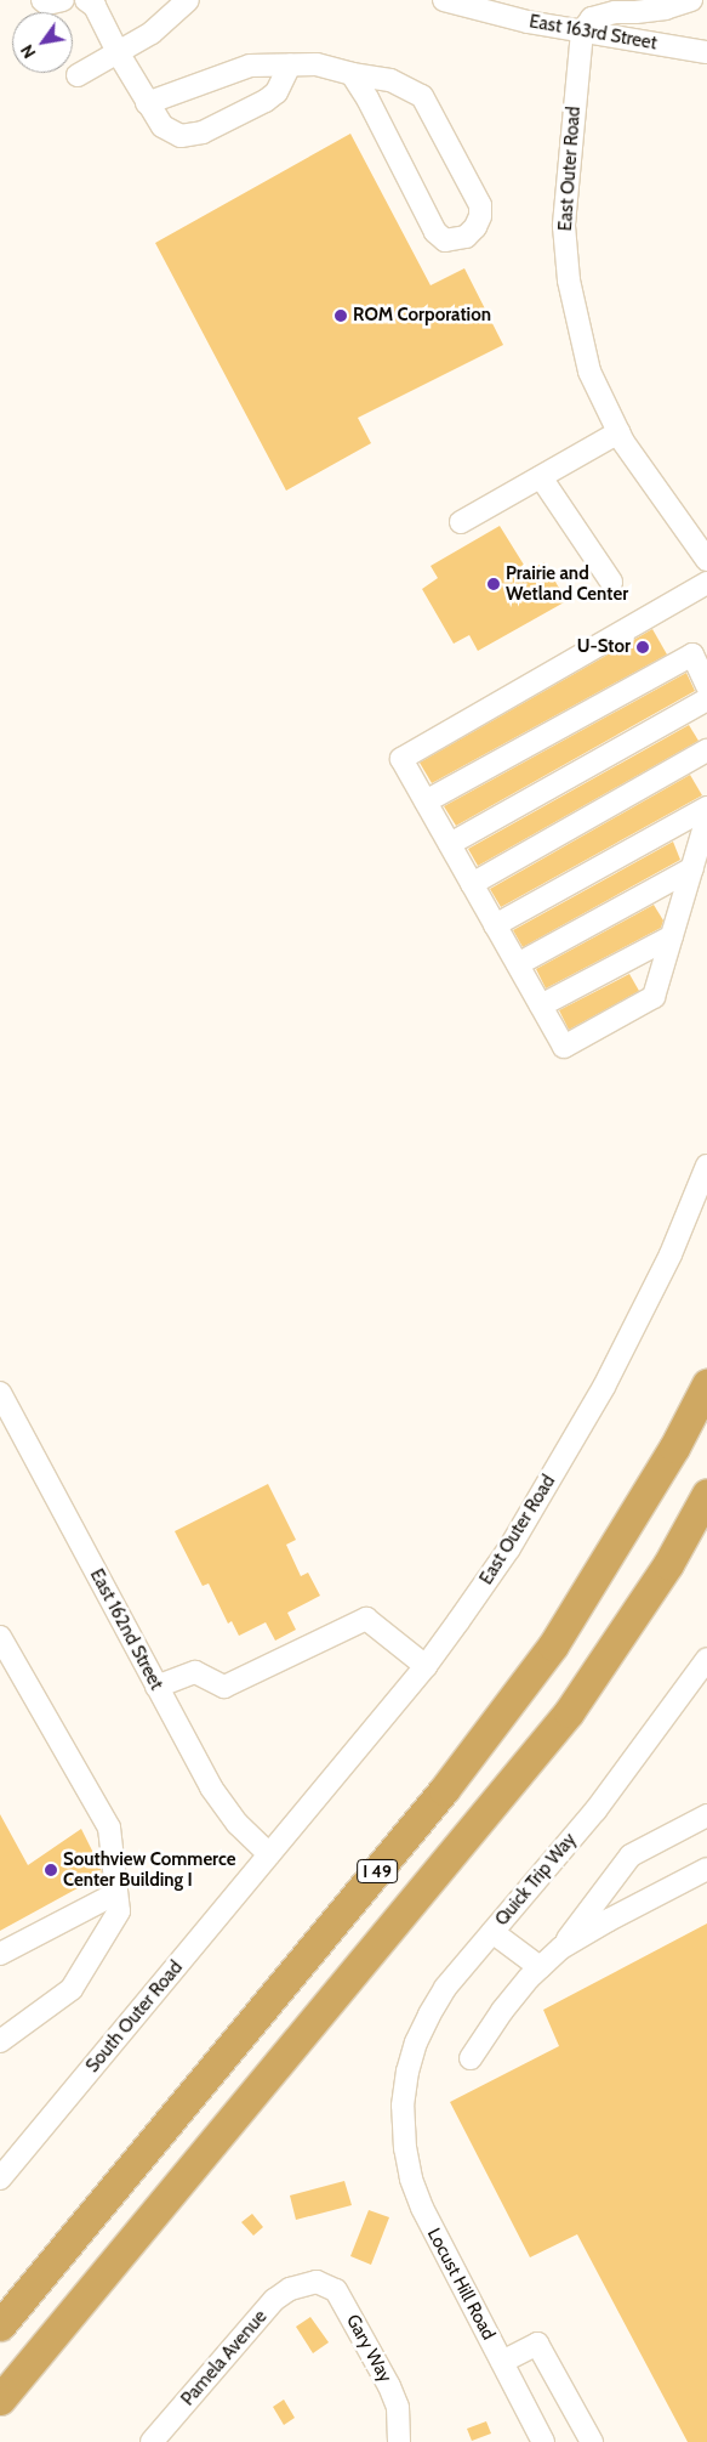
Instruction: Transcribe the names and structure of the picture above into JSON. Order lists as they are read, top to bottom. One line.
{"streets":{"highway":["I 49"],"street":["East 163rd Street","East Outer Road","East 162nd Street","Quick Trip Way","South Outer Road","Locust Hill Road","Gary Way","Pamela Avenue"]},"crossings":[["East 163rd Street","East Outer Road"],["East Outer Road","East 162nd Street"],["East Outer Road","South Outer Road"],["East 162nd Street","South Outer Road"],["Quick Trip Way","Locust Hill Road"],["Gary Way","Pamela Avenue"]],"places":["ROM Corporation","Prairie and Wetland Center","U-Stor","Southview Commerce Center Building I"],"north":"bottom left"}
